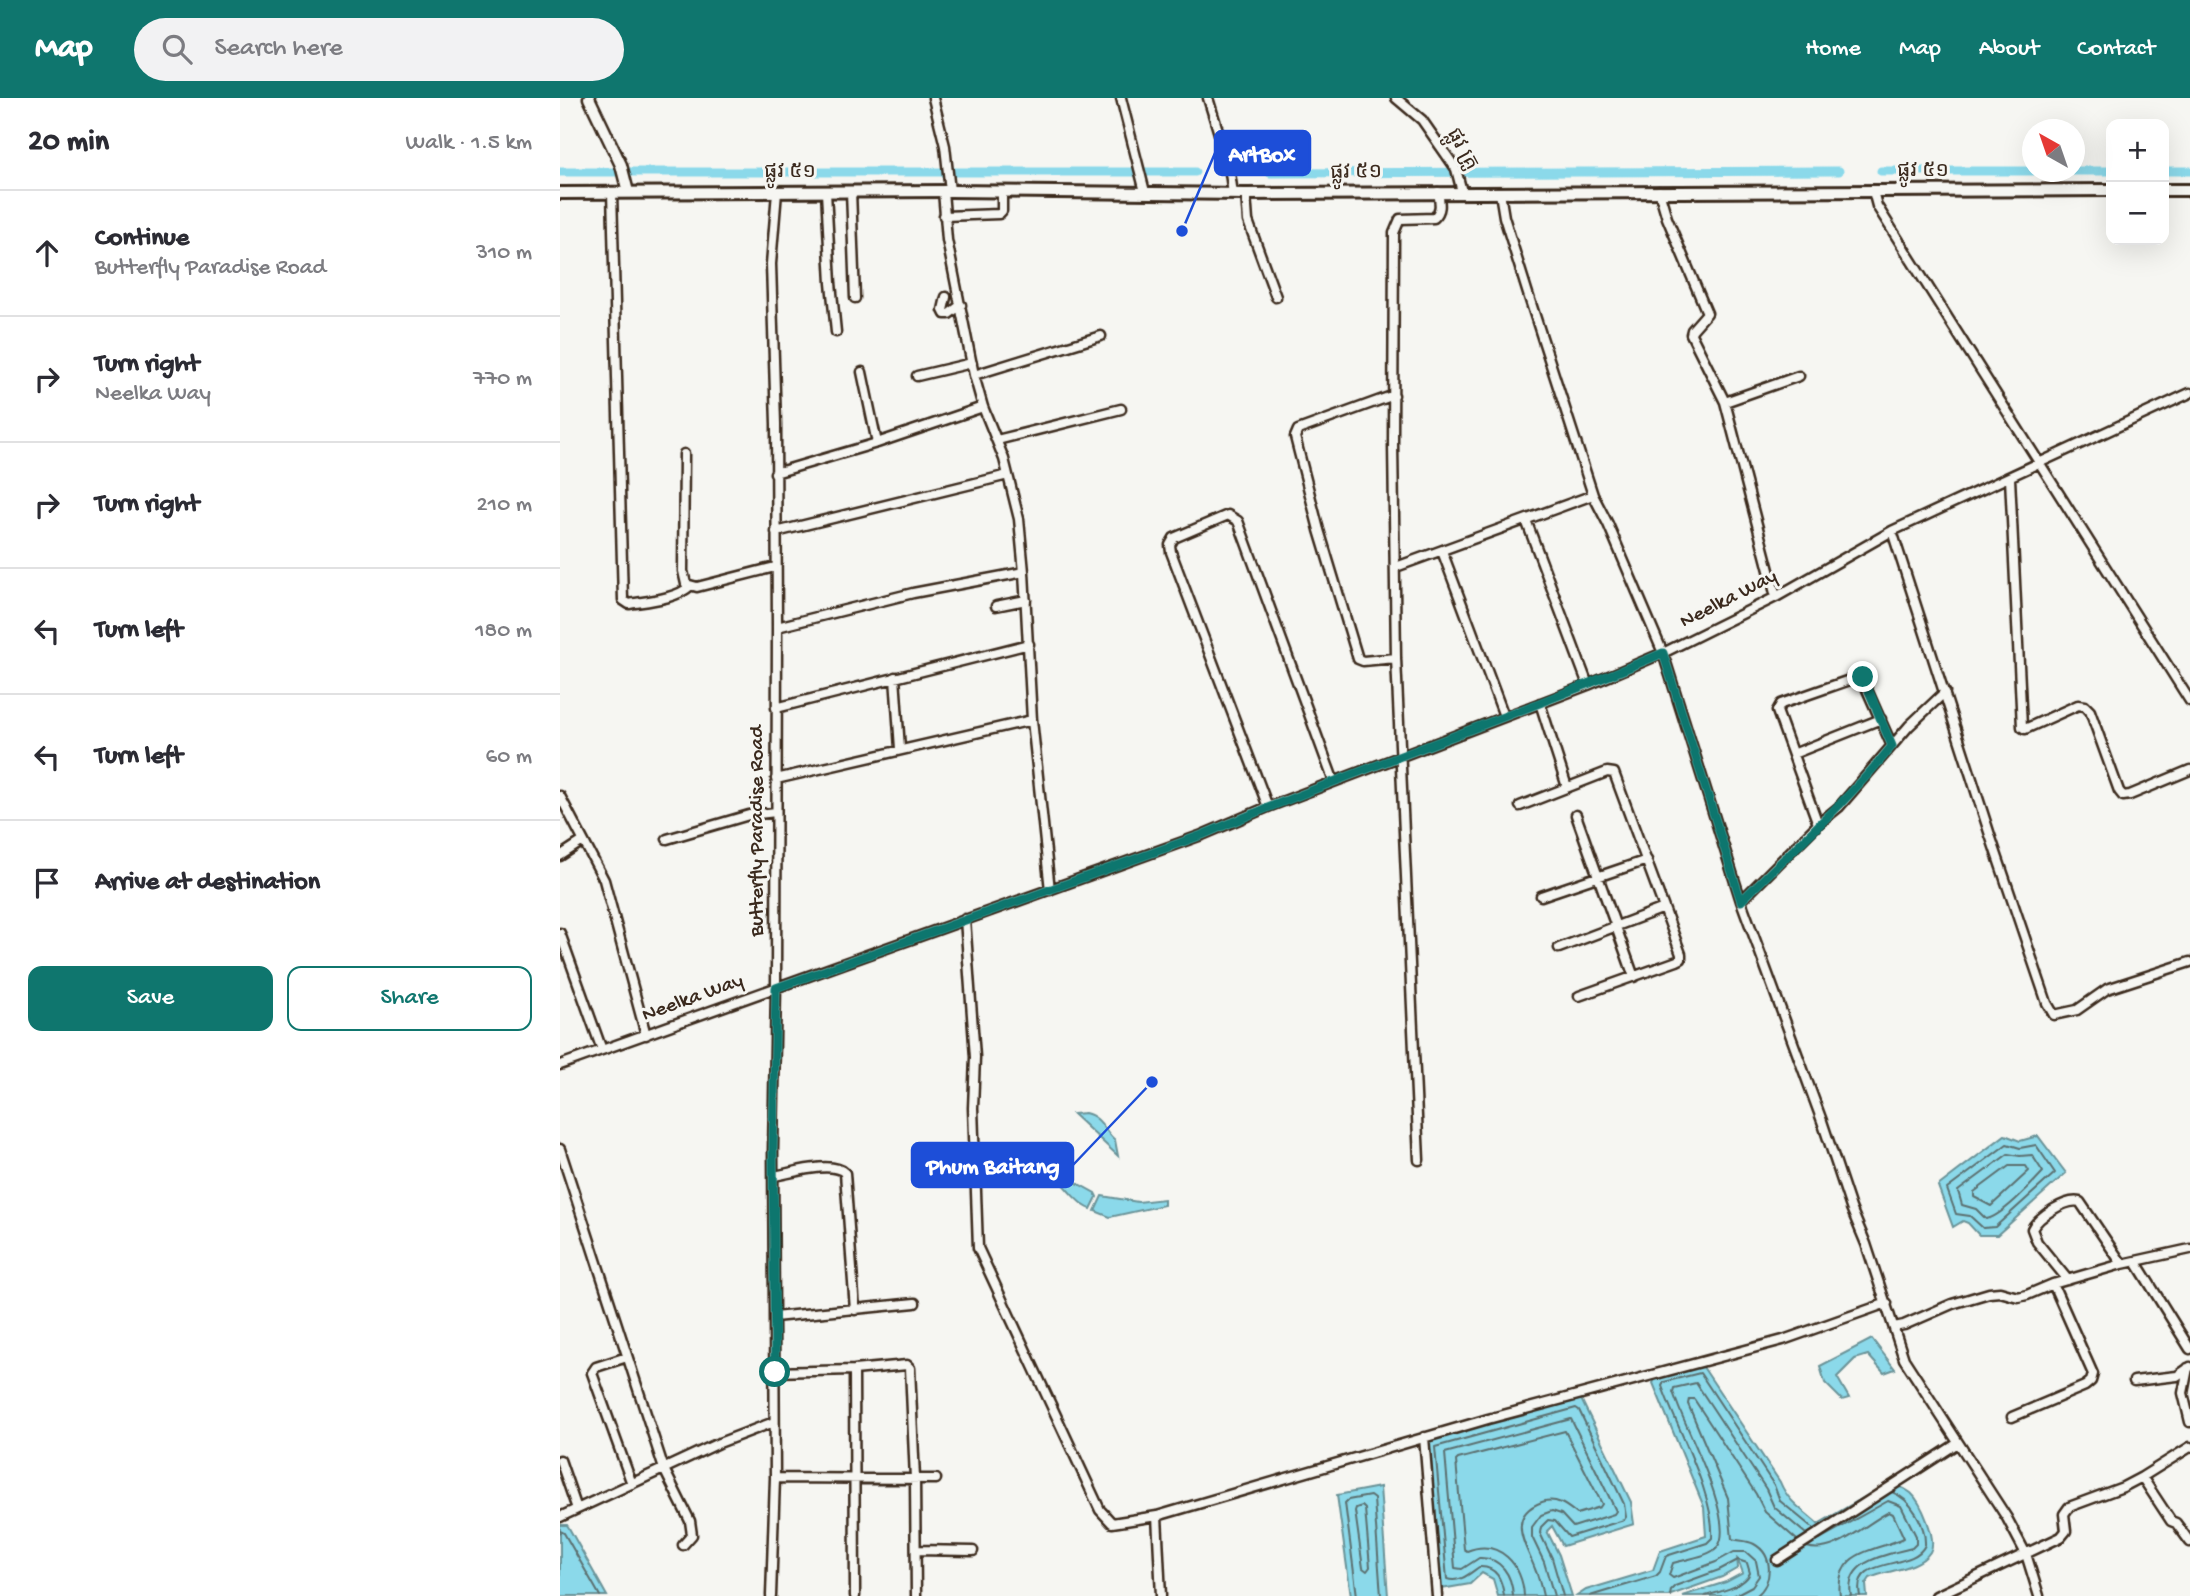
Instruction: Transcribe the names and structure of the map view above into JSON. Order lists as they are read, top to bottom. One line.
{"streets":{"main road":["ផ្លូវ ៥១"],"street":["ផ្លូវ គ្រូ","Neelka Way","Butterfly Paradise Road"]},"crossings":[["ផ្លូវ គ្រូ","ផ្លូវ ៥១"],["ផ្លូវ ៥១","Butterfly Paradise Road"],["Neelka Way","Butterfly Paradise Road"]],"places":["ArtBox","Phum Baitang"],"north":"top left","page":{"header":"Map","search":"Search here","nav":["Home","Map","About","Contact"],"heading":["20 min","Walk · 1.5 km"],"map_buttons":["+","−"],"list":[["Continue","Butterfly Paradise Road","310 m"],["Turn right","Neelka Way","770 m"],["Turn right","210 m"],["Turn left","180 m"],["Turn left","60 m"],"Arrive at destination"],"buttons":["Save","Share"]}}
